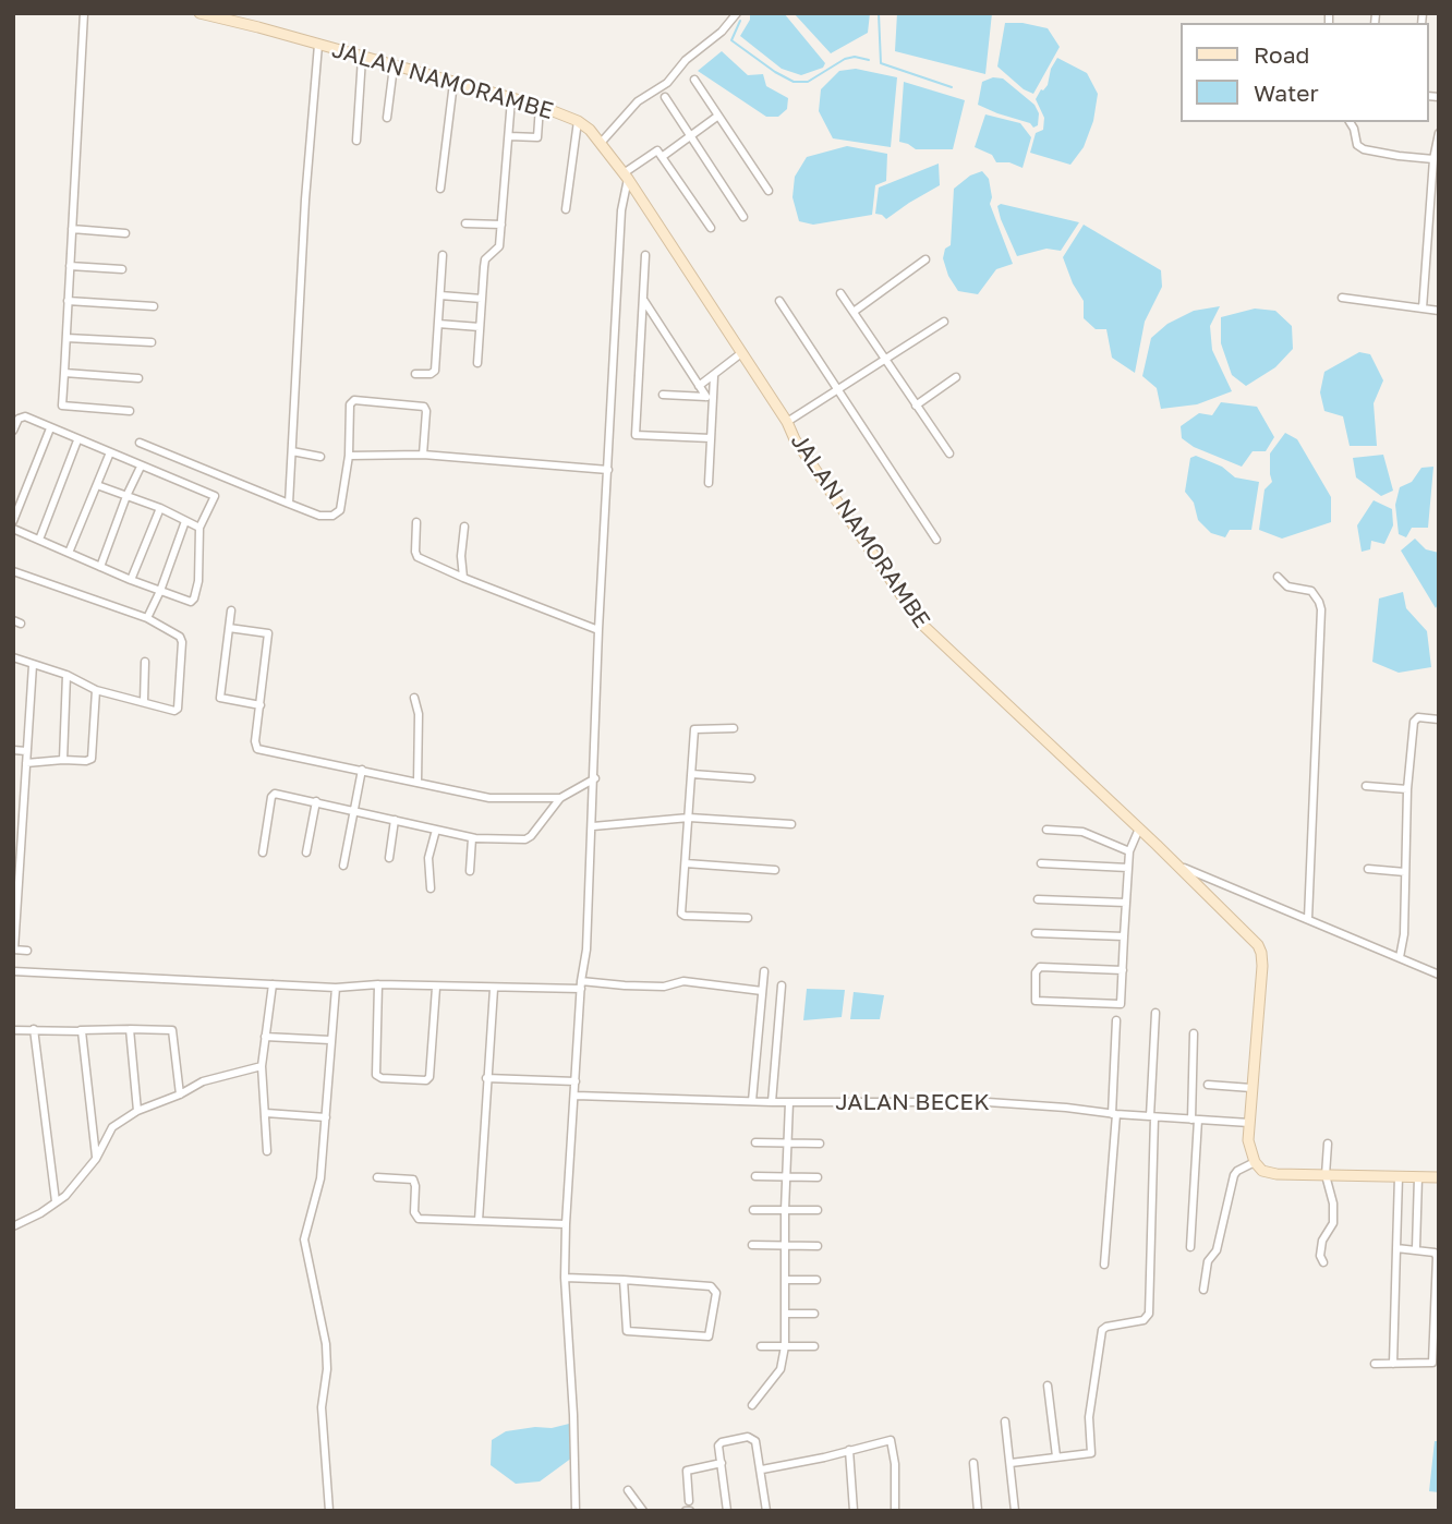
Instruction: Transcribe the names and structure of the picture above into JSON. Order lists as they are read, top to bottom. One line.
{"streets":{"main road":["JALAN NAMORAMBE"],"street":["JALAN BECEK"]},"crossings":[["JALAN NAMORAMBE","JALAN BECEK"]],"legend":["Road","Water"]}
